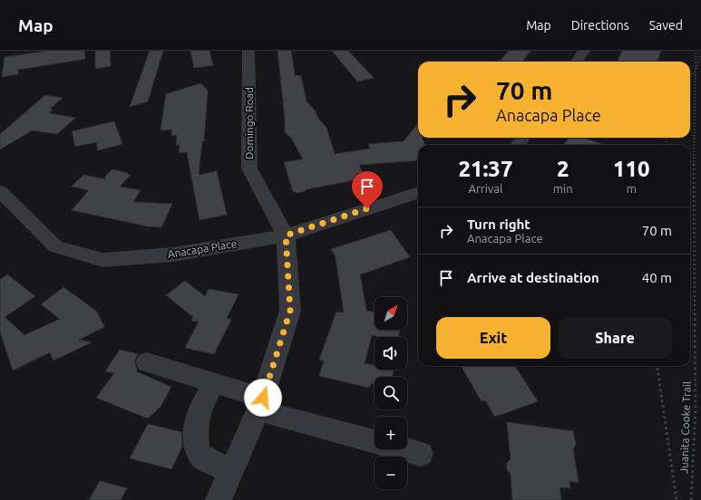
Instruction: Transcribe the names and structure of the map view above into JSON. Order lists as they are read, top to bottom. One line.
{"streets":{"street":["Domingo Road","Anacapa Place"],"path":["Juanita Cooke Trail"]},"crossings":[["Domingo Road","Anacapa Place"]],"north":"top right","page":{"header":"Map","nav":["Map","Directions","Saved"],"turn":["70 m","Anacapa Place"],"eta":["21:37","Arrival","2","min","110","m"],"list":[{"name":"Turn right","note":"Anacapa Place","value":"70 m"},{"name":"Arrive at destination","value":"40 m"}],"map_buttons":["+","−"],"buttons":["Exit","Share"]}}
